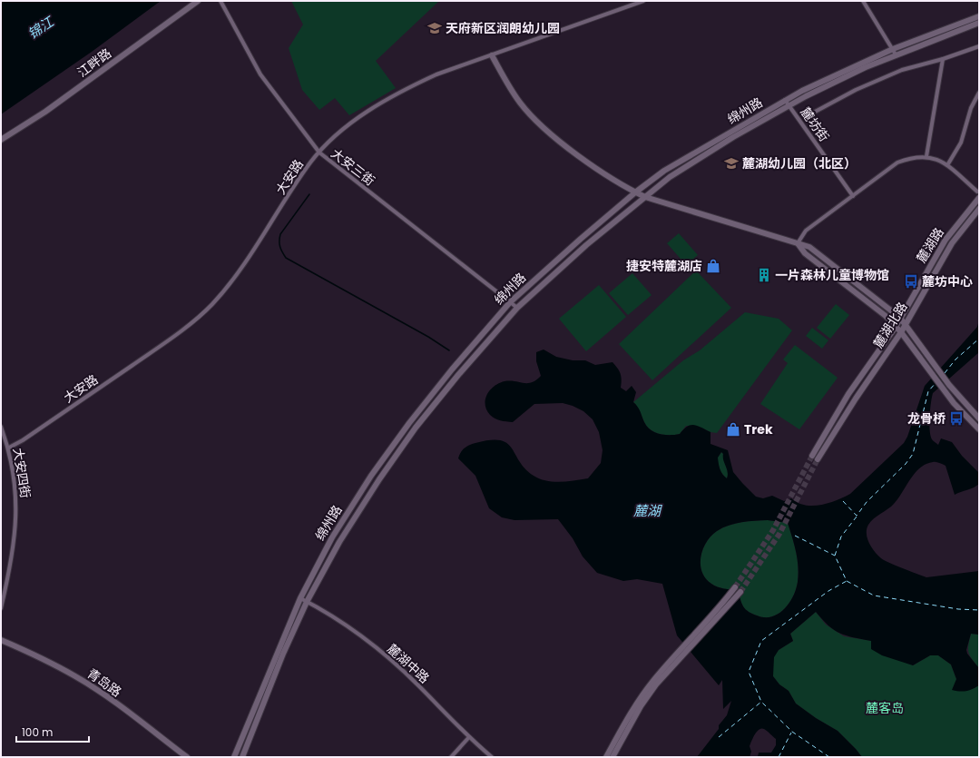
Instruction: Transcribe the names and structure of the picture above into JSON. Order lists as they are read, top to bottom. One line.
{"streets":{"street":["江畔路","绵州路","麓坊街","大安三街","大安路","麓湖路","麓湖北路","大安四街","麓湖中路","青岛路"]},"crossings":[["绵州路","麓坊街"],["绵州路","大安三街"],["绵州路","麓湖中路"],["大安三街","大安路"],["大安路","大安四街"]],"water":["锦江","麓湖"],"parks":["麓客岛"],"places":{"school or university":["天府新区润朗幼儿园","麓湖幼儿园（北区）"],"shop":["捷安特麓湖店","Trek"],"building":["一片森林儿童博物馆"],"bus stop":["麓坊中心","龙骨桥"]},"scale_bar":"100 m"}
